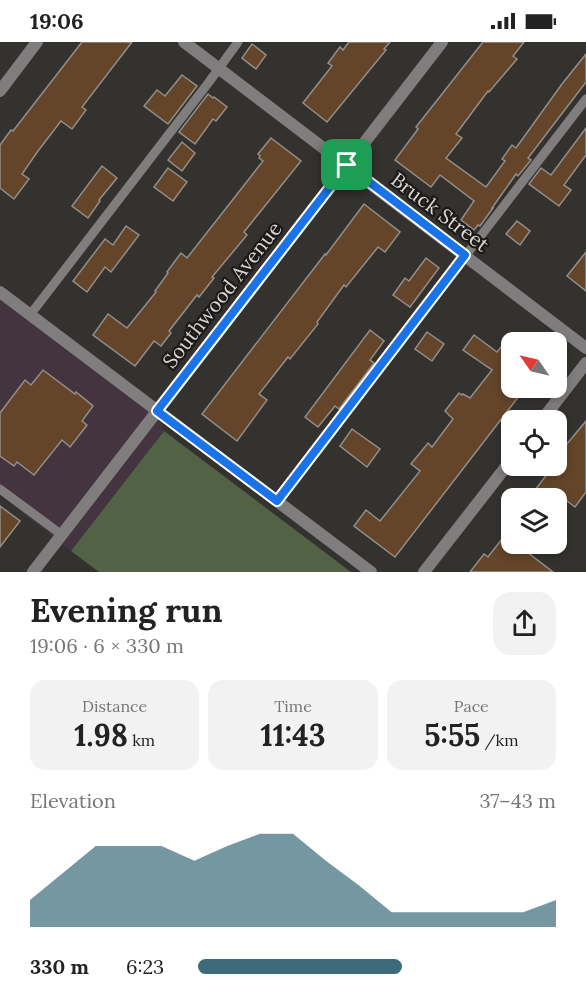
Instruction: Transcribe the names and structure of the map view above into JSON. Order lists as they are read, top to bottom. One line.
{"streets":{"street":["Bruck Street","Southwood Avenue"]},"crossings":[["Bruck Street","Southwood Avenue"]],"north":"top left","page":{"status":"19:06","heading":["Evening run","19:06 · 6 × 330 m"],"stats":[["Distance","1.98 km"],["Time","11:43"],["Pace","5:55 /km"]],"chart":["Elevation","37–43 m"],"list":[{"name":"330 m","note":"6:23"}]}}
